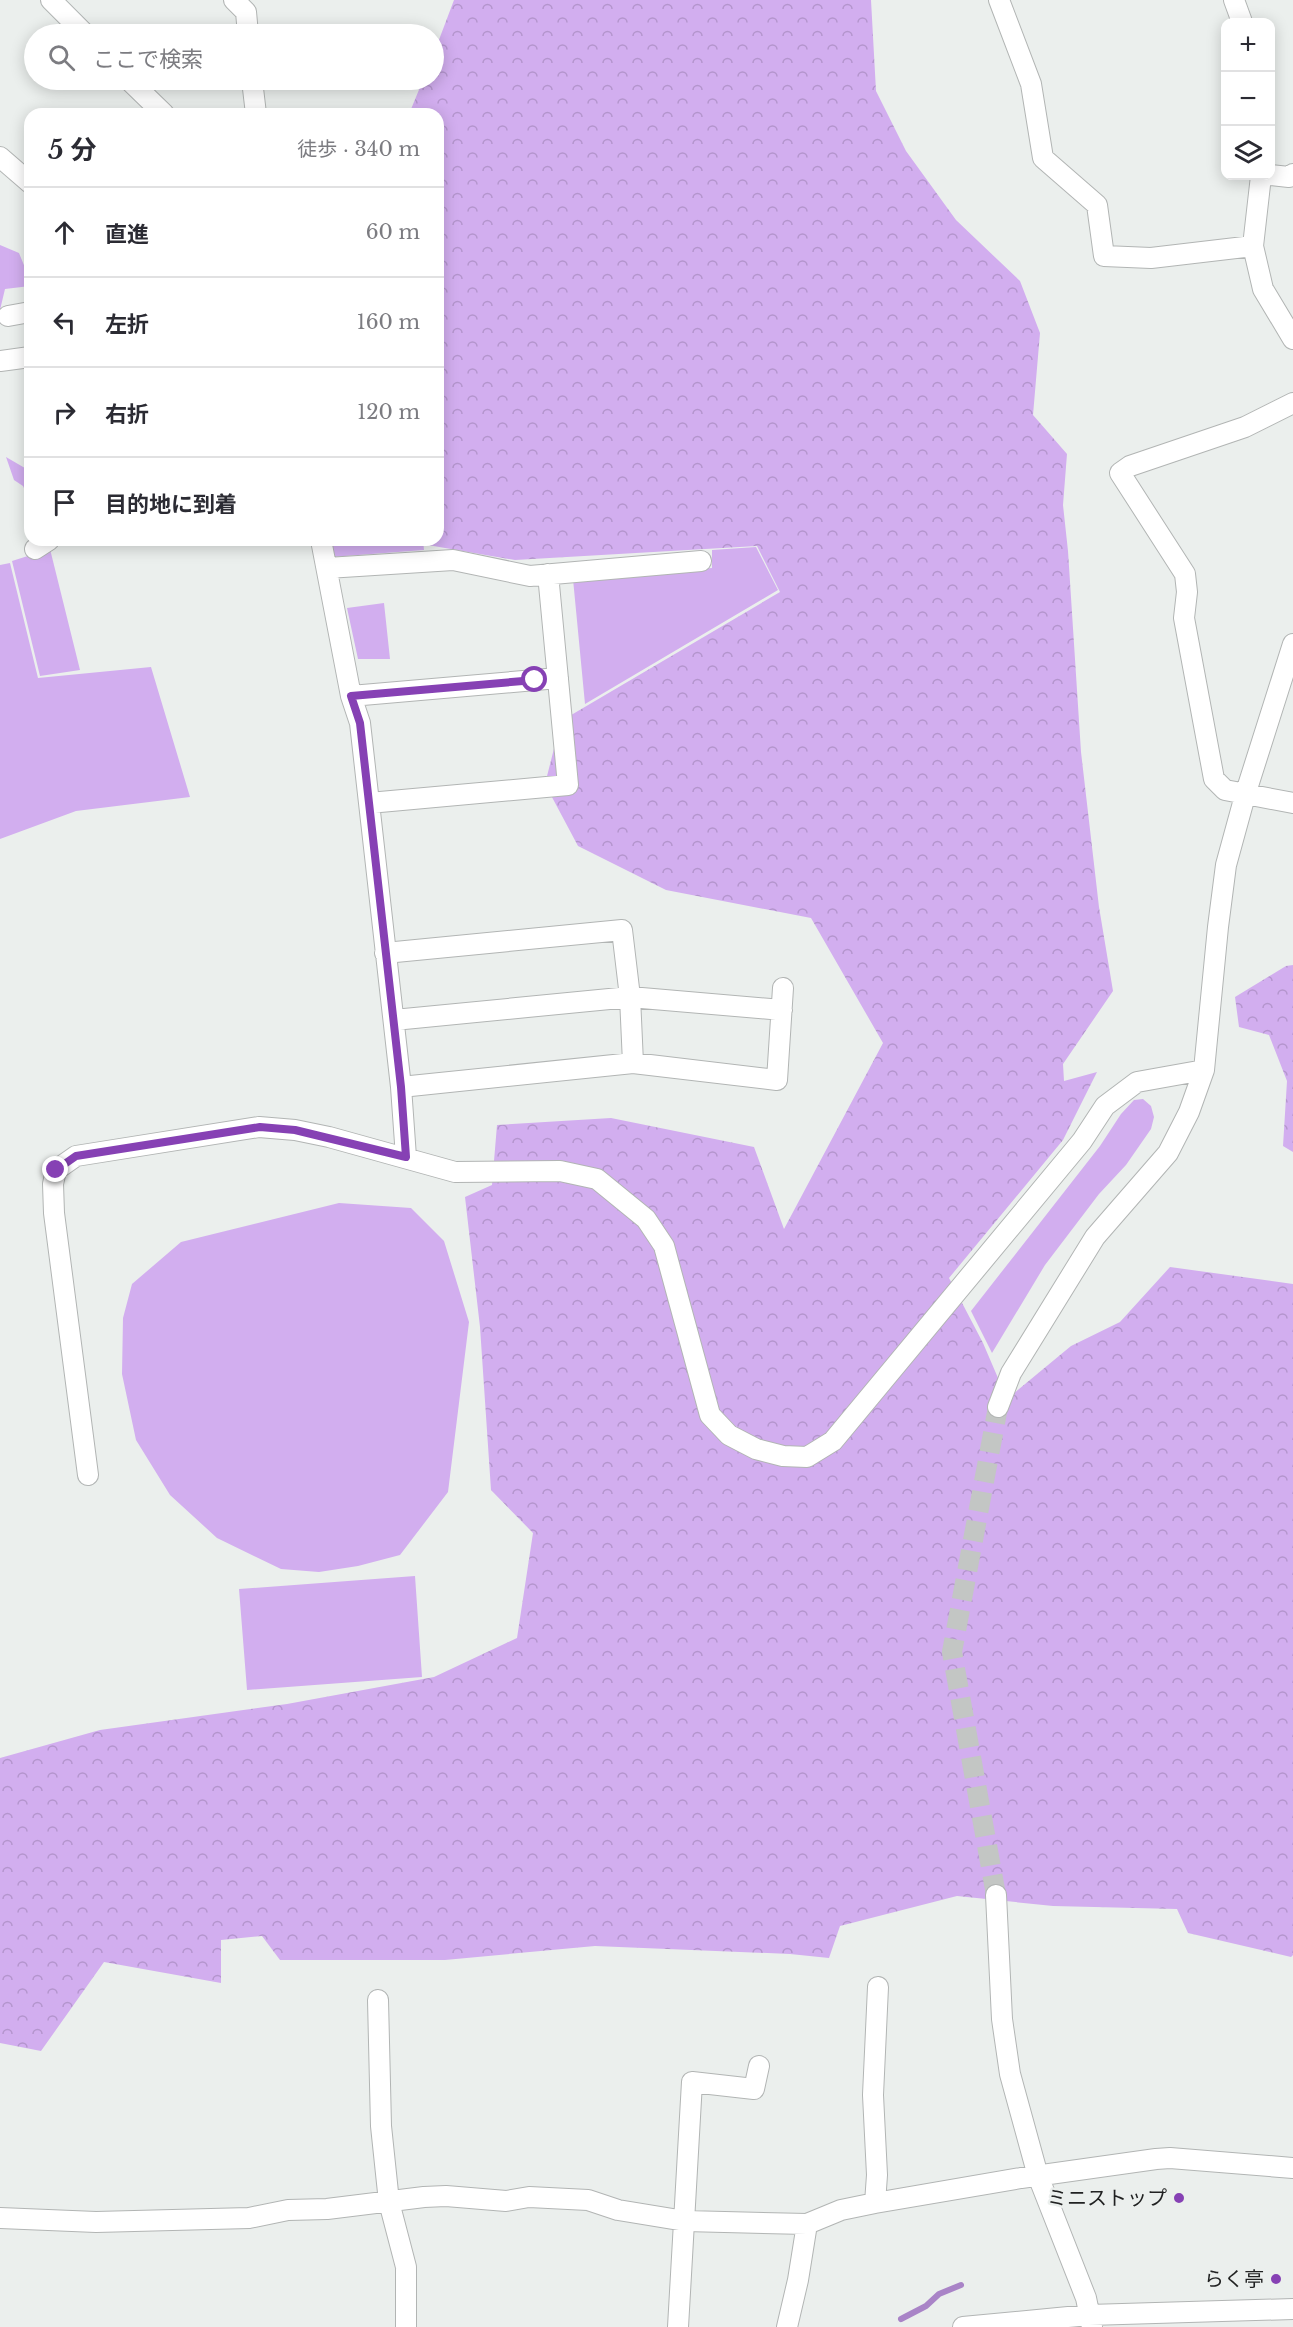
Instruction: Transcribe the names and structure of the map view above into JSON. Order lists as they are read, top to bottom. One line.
{"places":["ミニストップ","らく亭"],"page":{"map_buttons":["+","−"],"search":"ここで検索","heading":["5 分","徒歩 · 340 m"],"list":[["直進","60 m"],["左折","160 m"],["右折","120 m"],"目的地に到着"]}}
